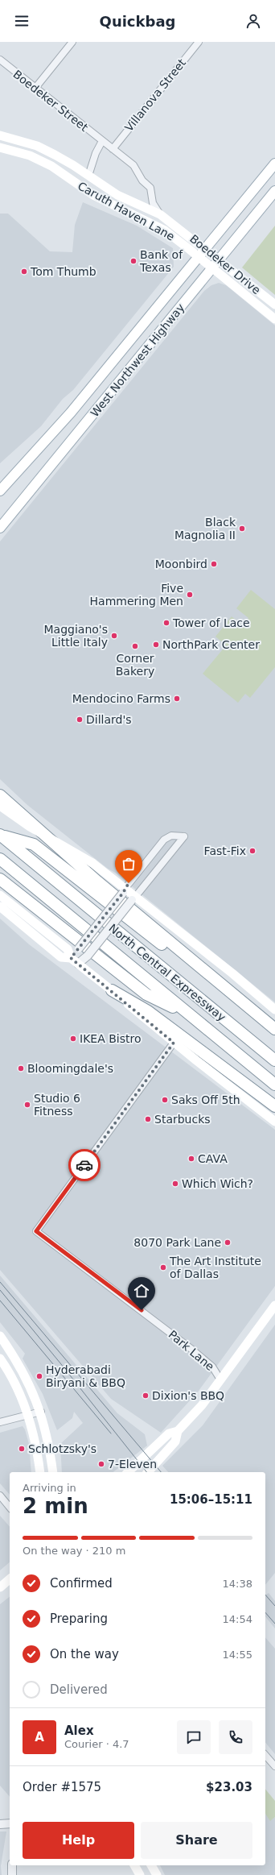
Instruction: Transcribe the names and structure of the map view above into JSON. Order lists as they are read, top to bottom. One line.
{"streets":{"highway":["North Central Expressway"],"main road":["Caruth Haven Lane","Boedeker Drive","West Northwest Highway","Park Lane"],"street":["Villanova Street","Boedeker Street"]},"crossings":[["Villanova Street","Boedeker Drive"],["Boedeker Street","Boedeker Drive"],["Caruth Haven Lane","Boedeker Drive"],["Caruth Haven Lane","West Northwest Highway"],["Boedeker Drive","West Northwest Highway"]],"places":["Bank of Texas","Tom Thumb","Black Magnolia II","Moonbird","Five Hammering Men","Tower of Lace","Maggiano's Little Italy","NorthPark Center","Corner Bakery","Mendocino Farms","Dillard's","Fast-Fix","IKEA Bistro","Bloomingdale's","Saks Off 5th","Studio 6 Fitness","Starbucks","CAVA","Which Wich?","8070 Park Lane","The Art Institute of Dallas","Hyderabadi Biryani & BBQ","Dixion's BBQ","Schlotzsky's","7-Eleven"],"page":{"header":"Quickbag","heading":["2 min","Arriving in","15:06–15:11"],"panel":["Alex","Courier · 4.7","Order #1575","$23.03"],"bar":"On the way · 210 m","list":[["Confirmed","14:38"],["Preparing","14:54"],["On the way","14:55"],"Delivered"],"round":"A","buttons":["Help","Share"]}}
